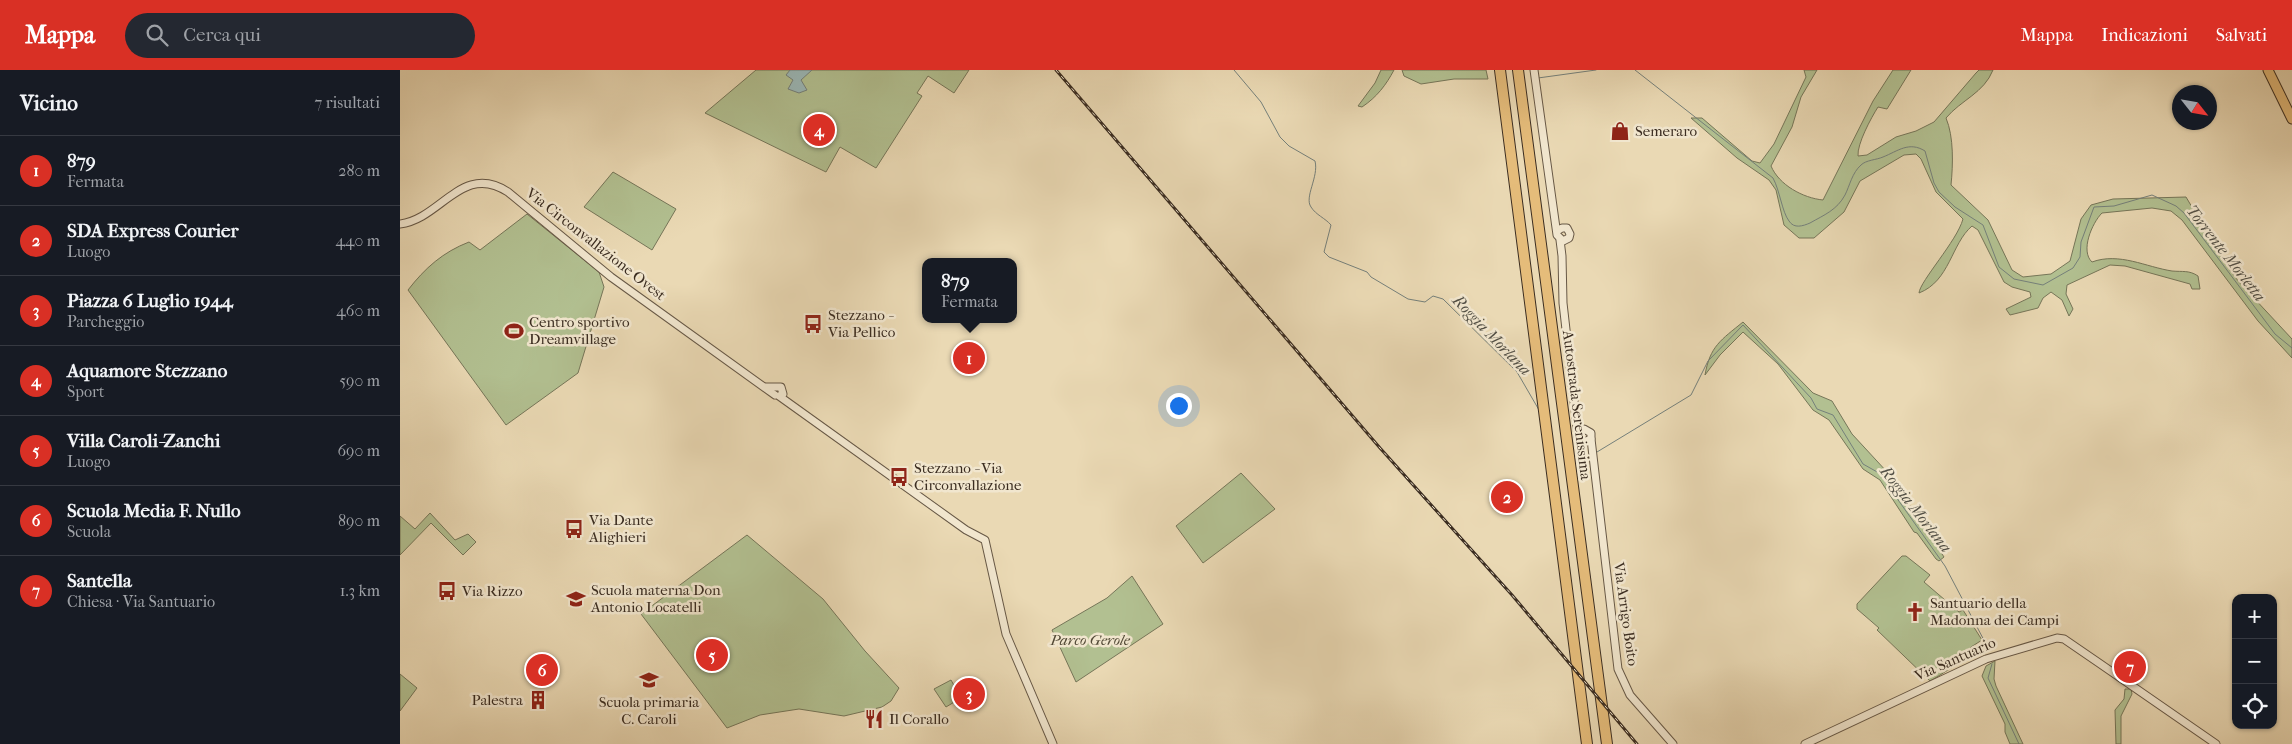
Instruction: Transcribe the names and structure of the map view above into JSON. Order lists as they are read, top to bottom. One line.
{"streets":{"highway":["Autostrada Serenissima"],"street":["Via Circonvallazione Ovest","Via Arrigo Boito","Via Santuario"]},"water":["Torrente Morletta","Roggia Morlana"],"parks":["Parco Gerole"],"places":{"shop":["Semeraro"],"bus stop":["Stezzano - Via Pellico","Stezzano - Via Circonvallazione","Via Dante Alighieri","Via Rizzo"],"sports":["Centro sportivo Dreamvillage"],"school or university":["Scuola materna Don Antonio Locatelli","Scuola primaria C. Caroli"],"church":["Santuario della Madonna dei Campi"],"building":["Palestra"],"restaurant":["Il Corallo"]},"north":"bottom right","page":{"header":"Mappa","search":"Cerca qui","nav":["Mappa","Indicazioni","Salvati"],"heading":["Vicino","7 risultati"],"pins":["4","1","2","5","7","6","3"],"list":[{"mark":"1","name":"879","note":"Fermata","value":"280 m"},{"mark":"2","name":"SDA Express Courier","note":"Luogo","value":"440 m"},{"mark":"3","name":"Piazza 6 Luglio 1944","note":"Parcheggio","value":"460 m"},{"mark":"4","name":"Aquamore Stezzano","note":"Sport","value":"590 m"},{"mark":"5","name":"Villa Caroli-Zanchi","note":"Luogo","value":"690 m"},{"mark":"6","name":"Scuola Media F. Nullo","note":"Scuola","value":"890 m"},{"mark":"7","name":"Santella","note":"Chiesa · Via Santuario","value":"1.3 km"}],"popup":["879","Fermata"],"map_buttons":["+","−"]}}
